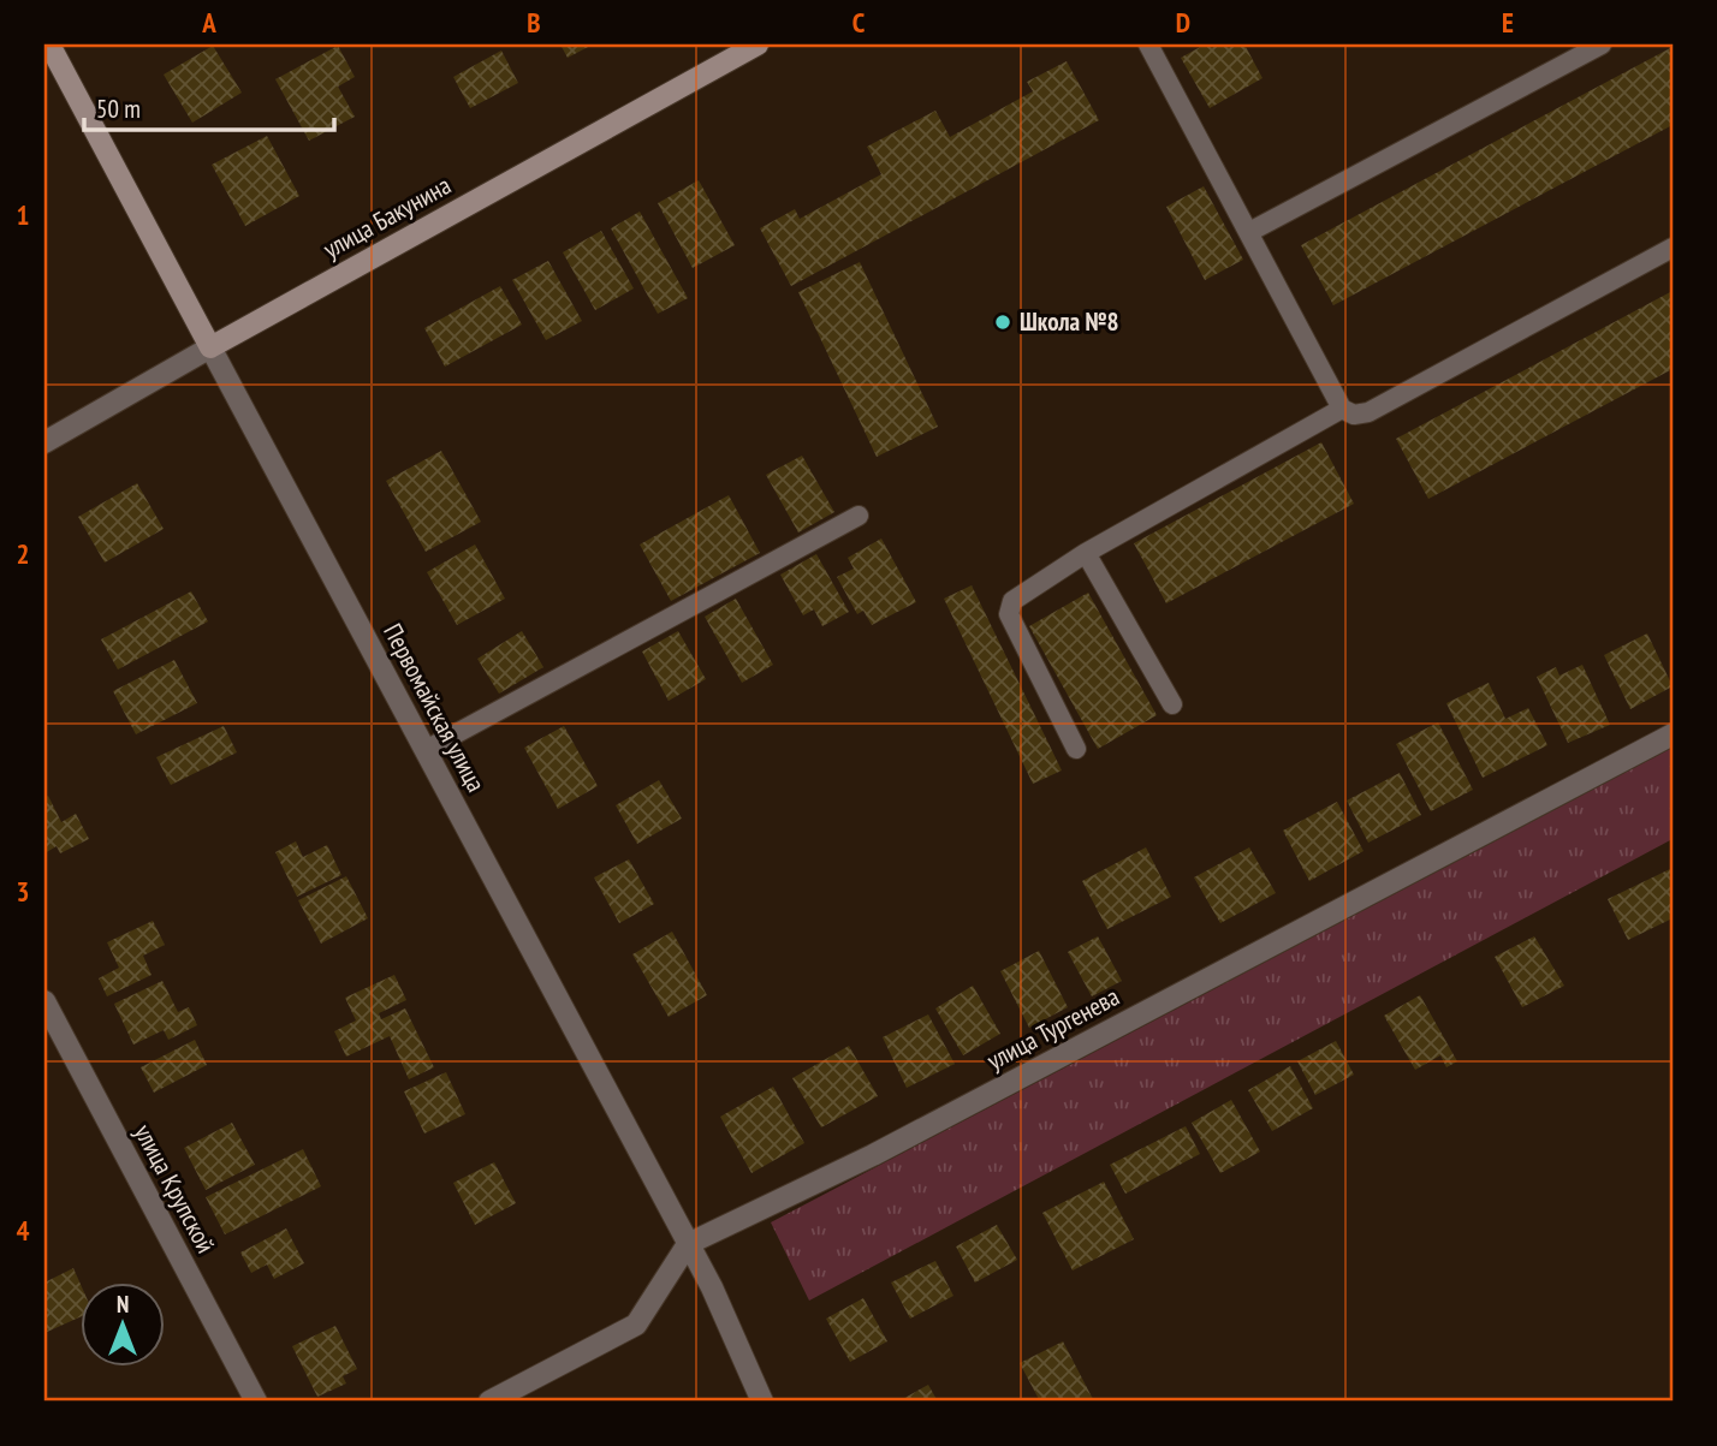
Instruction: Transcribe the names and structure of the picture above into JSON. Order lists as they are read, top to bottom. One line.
{"streets":{"main road":["улица Бакунина","Первомайская улица"],"street":["улица Тургенева","улица Крупской"]},"crossings":[["улица Бакунина","Первомайская улица"],["Первомайская улица","улица Тургенева"]],"places":["Школа №8"],"scale_bar":"50 m","north":"top","grid":{"columns":["A","B","C","D","E"],"rows":["1","2","3","4"]}}
